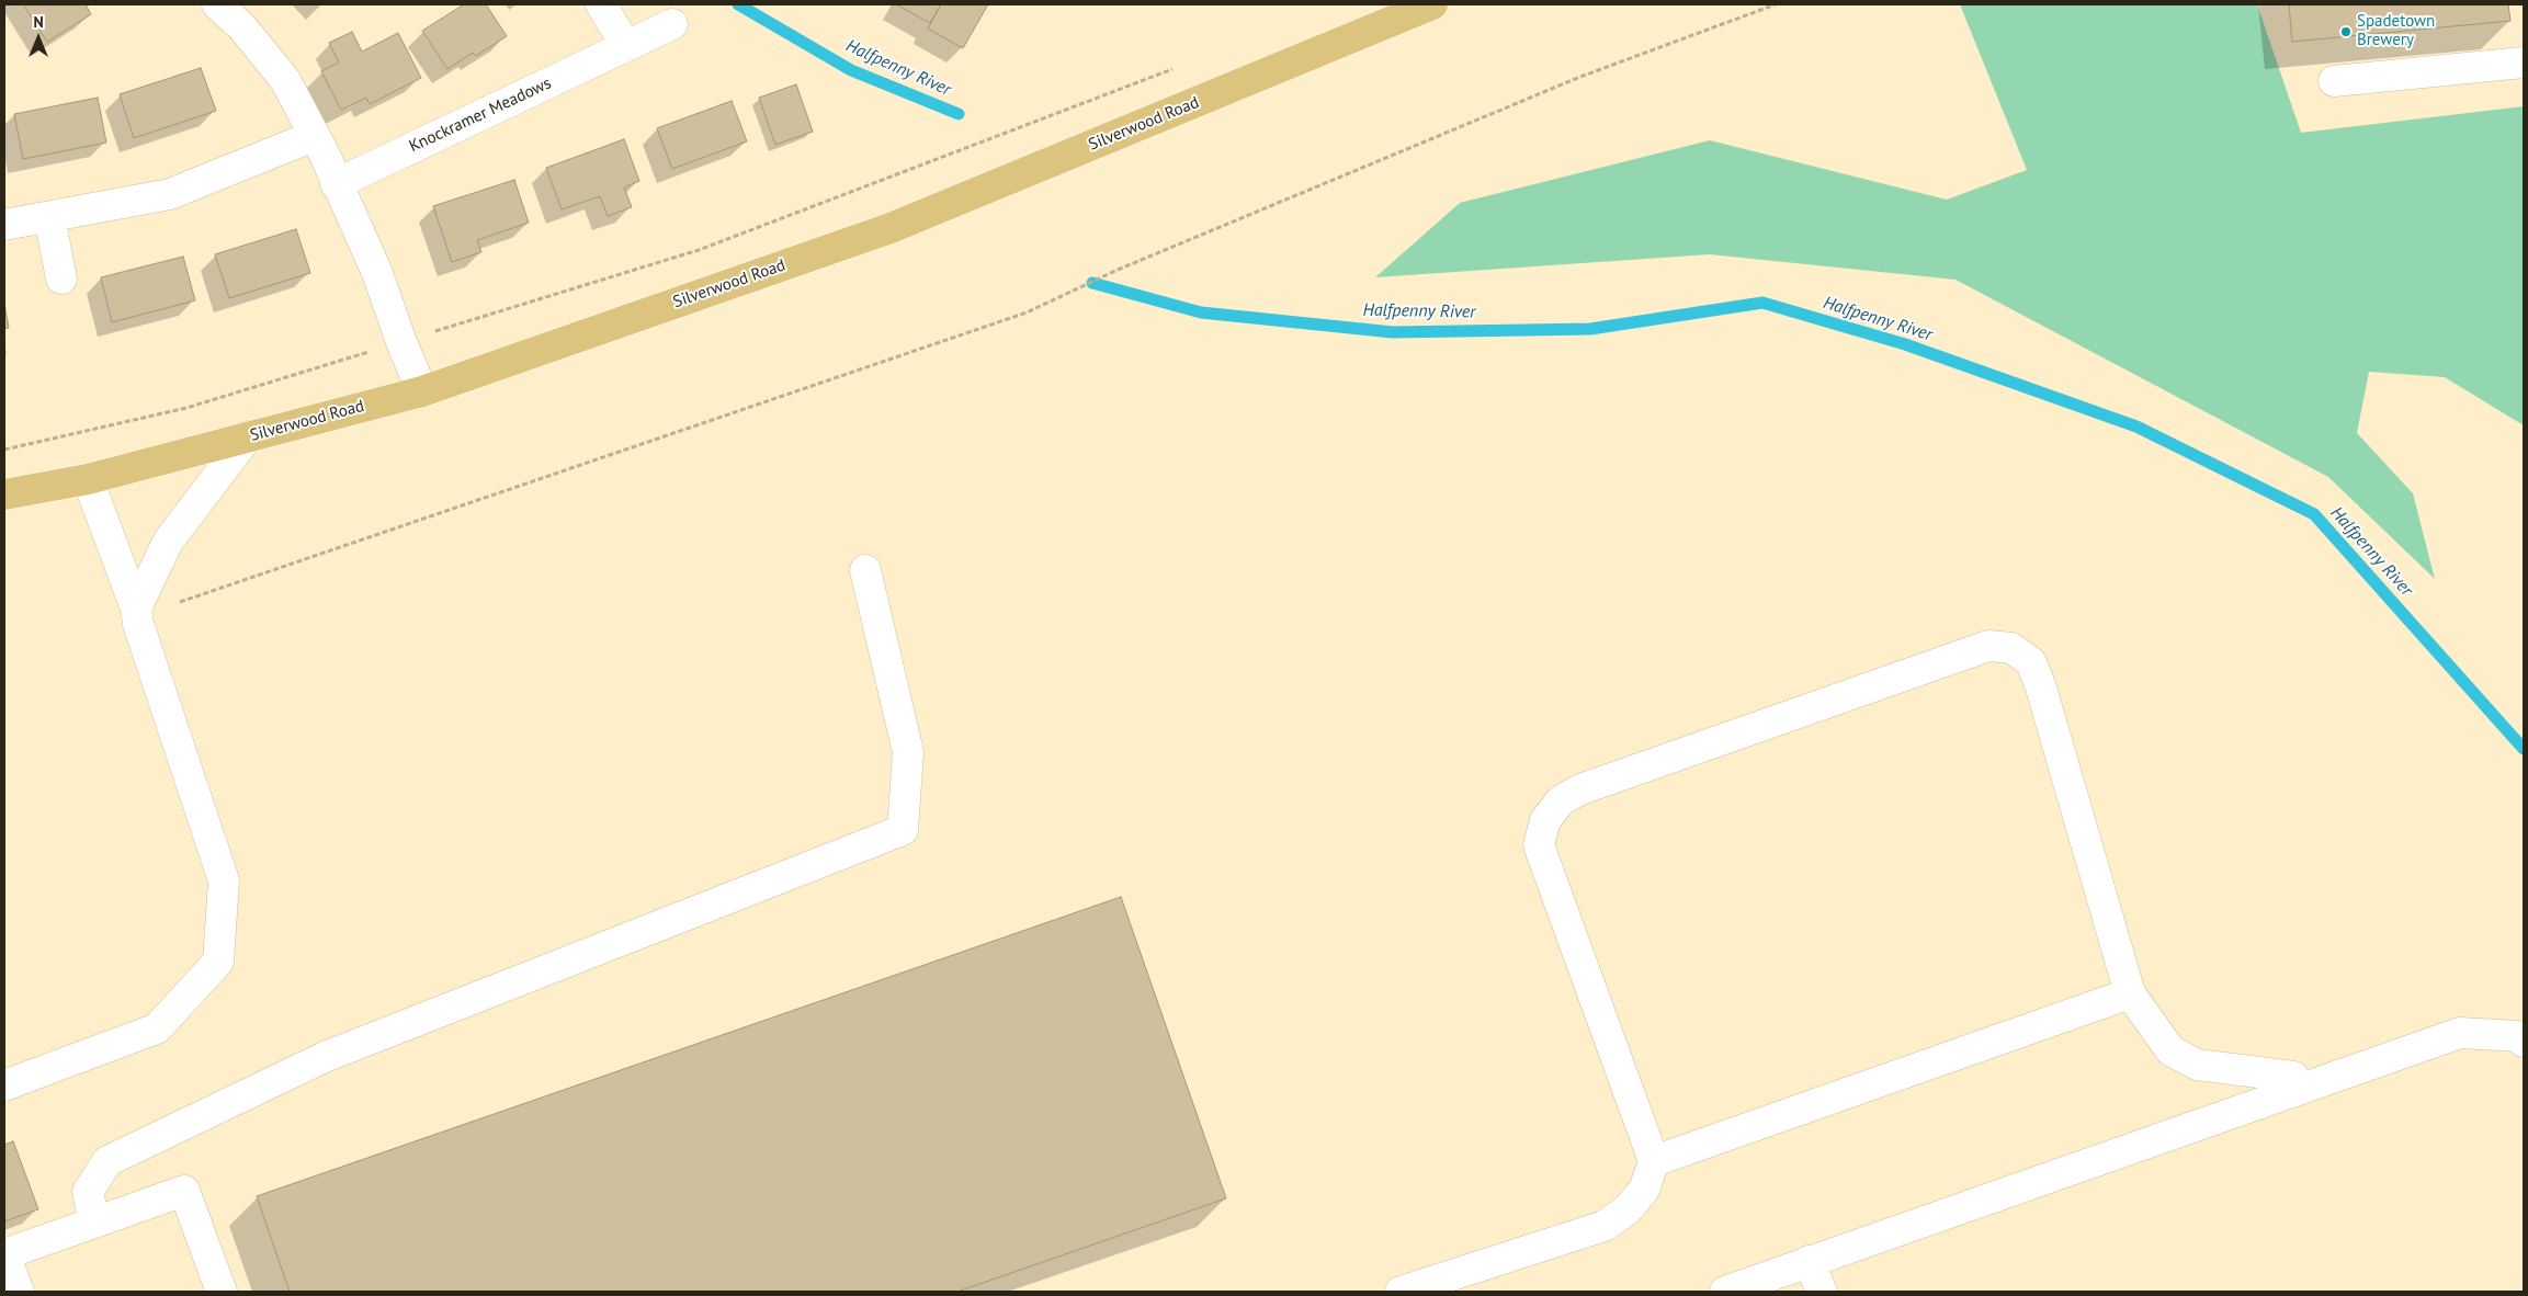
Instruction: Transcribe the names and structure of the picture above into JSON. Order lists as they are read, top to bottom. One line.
{"streets":{"main road":["Silverwood Road"],"street":["Knockramer Meadows"]},"water":["Halfpenny River"],"places":["Spadetown Brewery"],"north":"top"}
